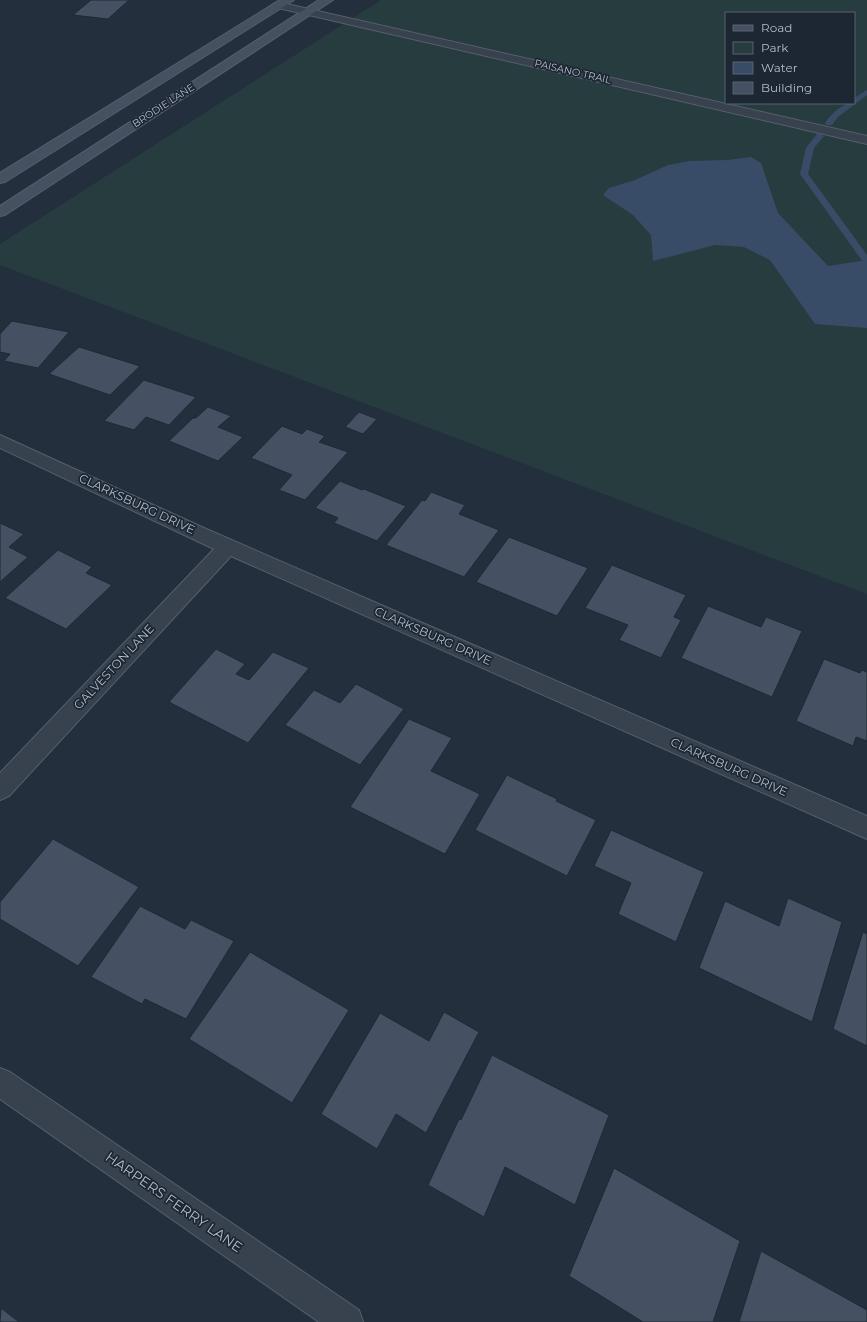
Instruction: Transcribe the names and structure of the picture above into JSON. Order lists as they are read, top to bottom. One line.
{"streets":{"main road":["BRODIE LANE"],"street":["PAISANO TRAIL","CLARKSBURG DRIVE","GALVESTON LANE","HARPERS FERRY LANE"]},"crossings":[["PAISANO TRAIL","BRODIE LANE"],["CLARKSBURG DRIVE","GALVESTON LANE"]],"legend":["Road","Park","Water","Building"]}
